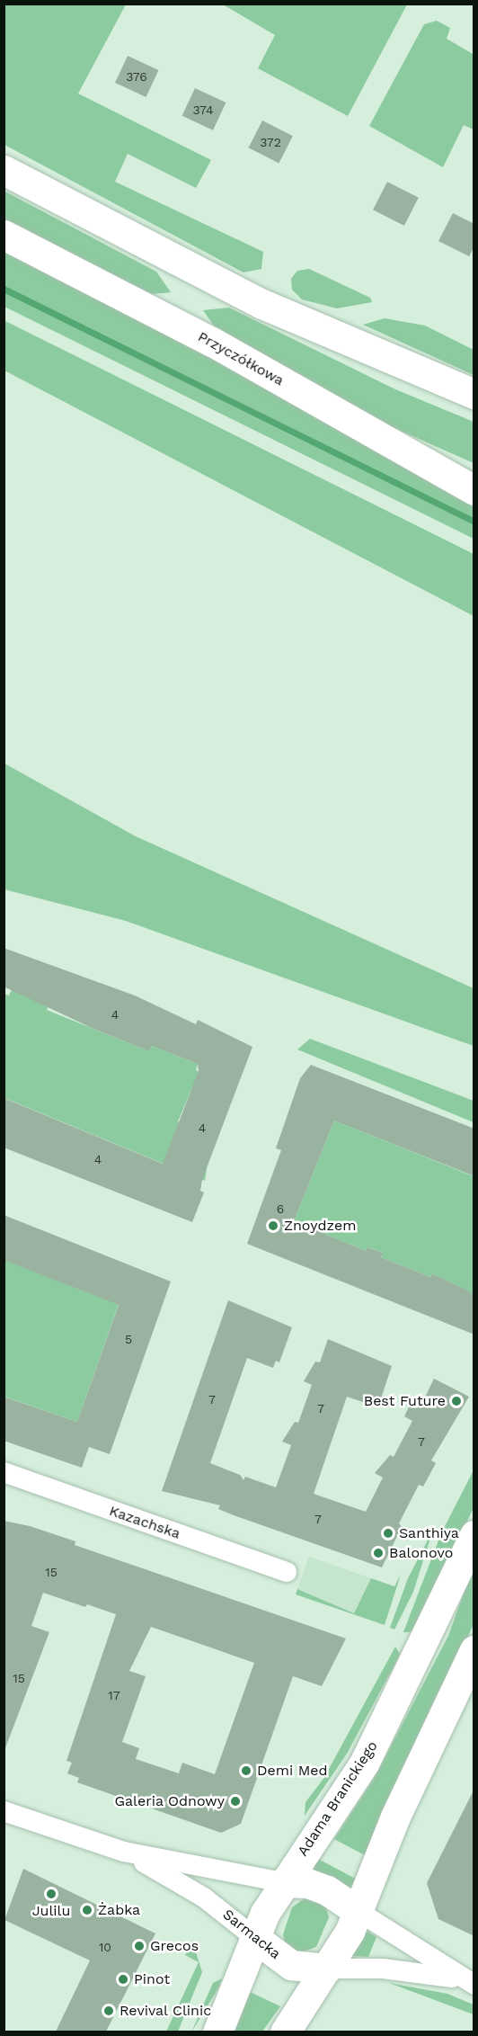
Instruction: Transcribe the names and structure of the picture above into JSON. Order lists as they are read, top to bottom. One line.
{"streets":{"main road":["Przyczółkowa","Adama Branickiego","Sarmacka"],"street":["Kazachska"]},"crossings":[["Adama Branickiego","Sarmacka"]],"places":["Znoydzem","Best Future","Santhiya","Balonovo","Demi Med","Galeria Odnowy","Julilu","Żabka","Grecos","Pinot","Revival Clinic"],"house_numbers":["376","374","372","4","4","4","6","5","7","7","7","7","15","15","17","10"]}
